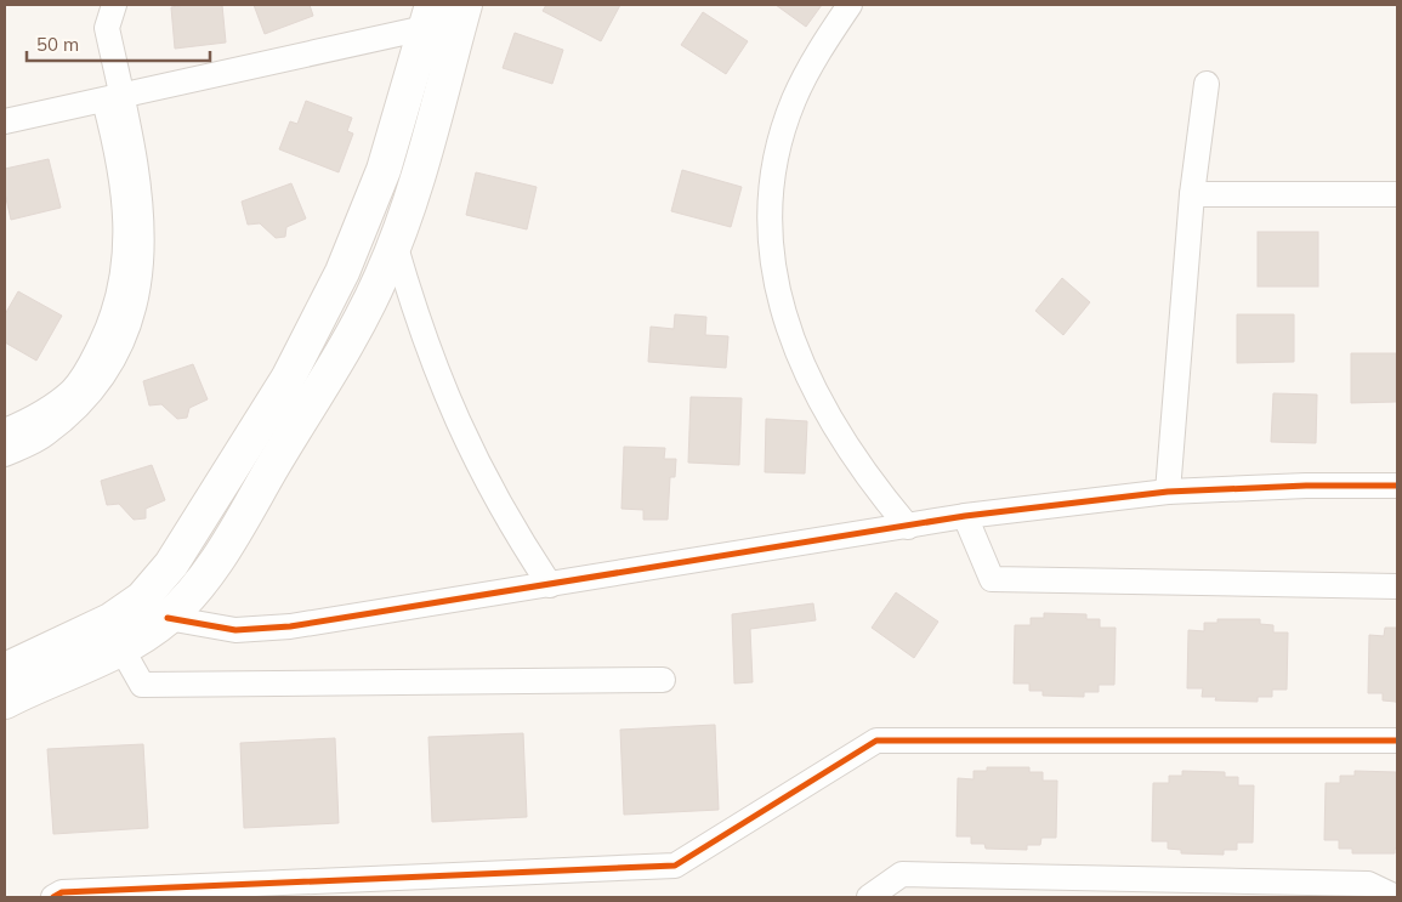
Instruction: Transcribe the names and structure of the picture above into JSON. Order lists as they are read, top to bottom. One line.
{"scale_bar":"50 m"}
